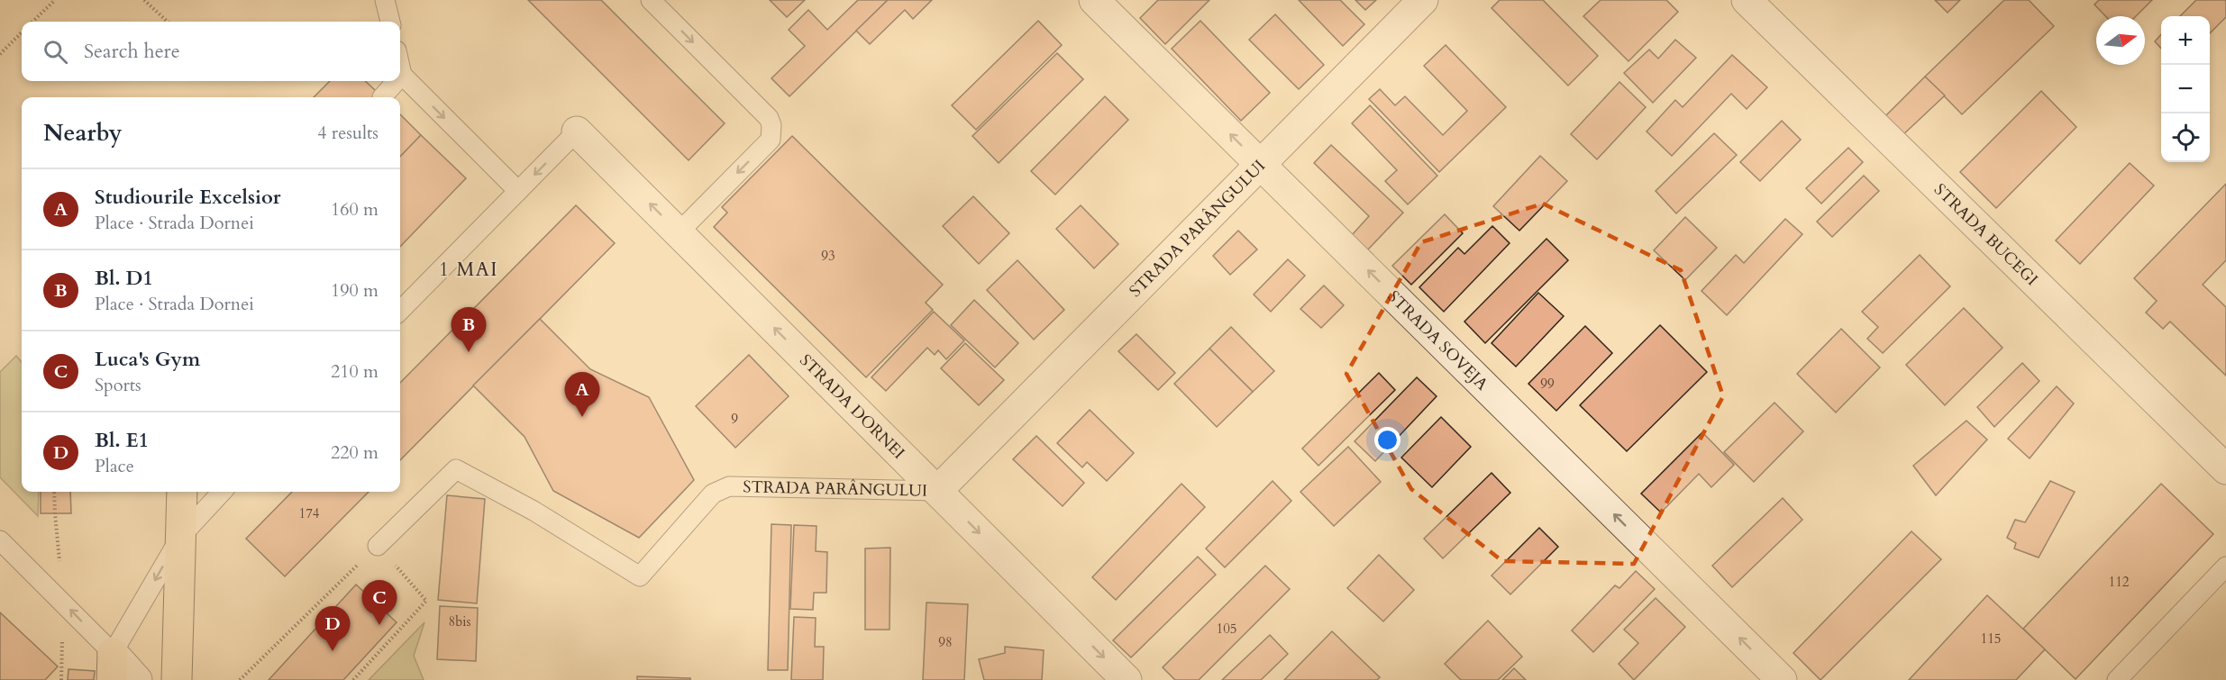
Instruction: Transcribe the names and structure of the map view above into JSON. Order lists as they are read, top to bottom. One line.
{"streets":{"street":["STRADA PARÂNGULUI","STRADA BUCEGI","STRADA SOVEJA","STRADA DORNEI"]},"crossings":[["STRADA PARÂNGULUI","STRADA SOVEJA"],["STRADA PARÂNGULUI","STRADA DORNEI"]],"one_way":["STRADA SOVEJA"],"districts":["1 MAI"],"house_numbers":["93","99","9","174","112","8bis","105","115","98"],"north":"right","page":{"map_buttons":["+","−"],"search":"Search here","heading":["Nearby","4 results"],"list":[{"mark":"A","name":"Studiourile Excelsior","note":"Place · Strada Dornei","value":"160 m"},{"mark":"B","name":"Bl. D1","note":"Place · Strada Dornei","value":"190 m"},{"mark":"C","name":"Luca's Gym","note":"Sports","value":"210 m"},{"mark":"D","name":"Bl. E1","note":"Place","value":"220 m"}],"pins":["B","A","C","D"]}}
